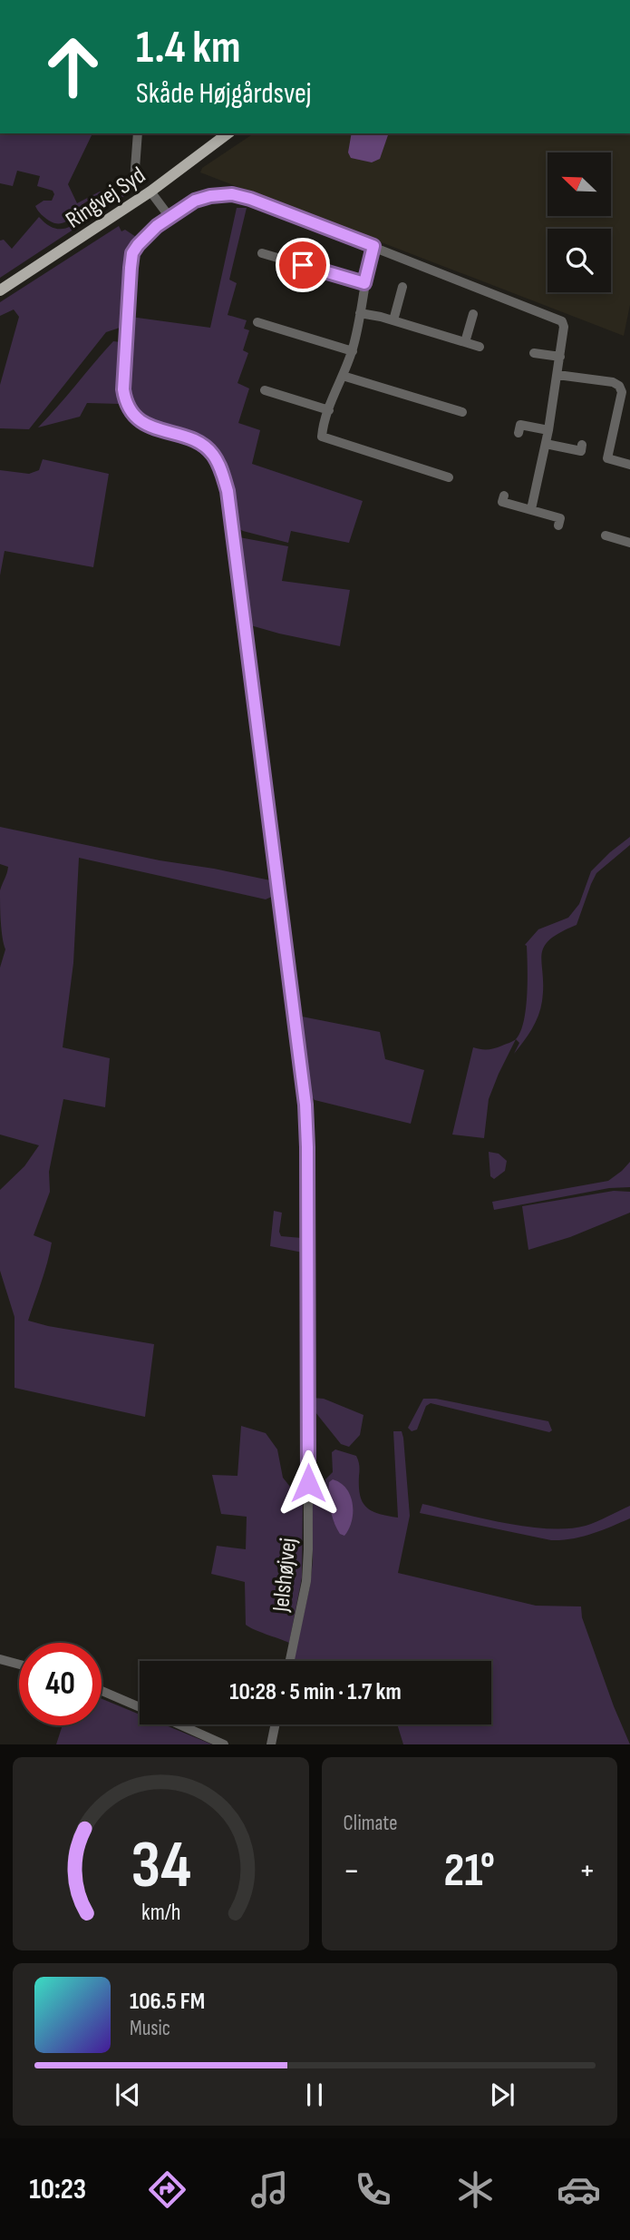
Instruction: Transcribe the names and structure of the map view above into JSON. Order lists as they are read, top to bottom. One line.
{"streets":{"main road":["Ringvej Syd"],"street":["Jelshøjvej"]},"north":"top left","page":{"turn":["1.4 km","Skåde Højgårdsvej"],"limit":"40","trip":"10:28 · 5 min · 1.7 km","tile":"Climate","heat":["−","21°","+"],"song":["106.5 FM","Music"],"tabs":"10:23","gauge":["34","km/h"]}}
